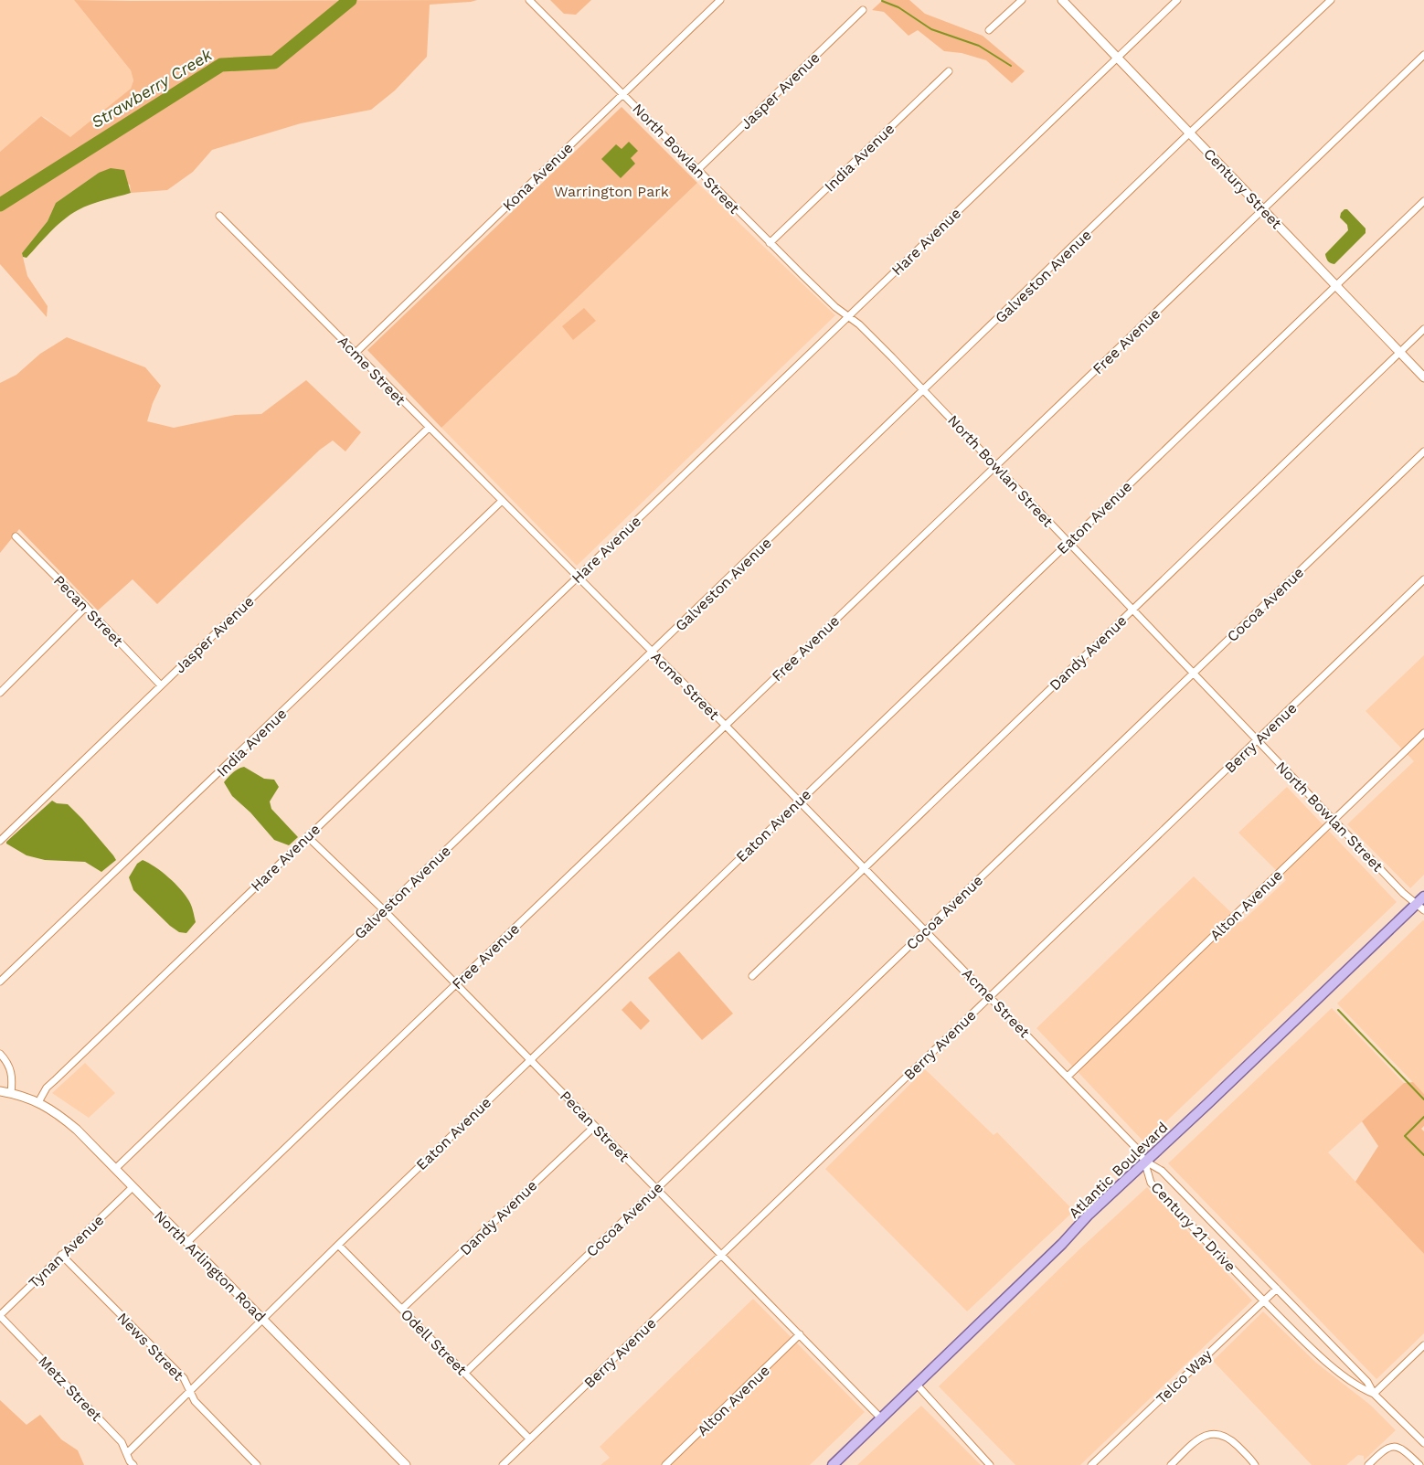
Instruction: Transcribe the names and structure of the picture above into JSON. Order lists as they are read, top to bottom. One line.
{"streets":{"main road":["Century Street","Atlantic Boulevard","North Arlington Road"],"street":["Jasper Avenue","India Avenue","North Bowlan Street","Kona Avenue","Hare Avenue","Galveston Avenue","Free Avenue","Acme Street","Eaton Avenue","Cocoa Avenue","Pecan Street","Dandy Avenue","Berry Avenue","Alton Avenue","Century 21 Drive","Tynan Avenue","Odell Street","News Street","Telco Way","Metz Street"]},"crossings":[["Jasper Avenue","North Bowlan Street"],["Jasper Avenue","Acme Street"],["Jasper Avenue","Pecan Street"],["India Avenue","North Bowlan Street"],["India Avenue","Acme Street"],["North Bowlan Street","Kona Avenue"],["North Bowlan Street","Hare Avenue"],["North Bowlan Street","Galveston Avenue"],["North Bowlan Street","Free Avenue"],["North Bowlan Street","Eaton Avenue"],["North Bowlan Street","Cocoa Avenue"],["North Bowlan Street","Dandy Avenue"],["North Bowlan Street","Berry Avenue"],["North Bowlan Street","Alton Avenue"],["North Bowlan Street","Atlantic Boulevard"],["Kona Avenue","Acme Street"],["Century Street","Hare Avenue"],["Century Street","Galveston Avenue"],["Century Street","Free Avenue"],["Century Street","Eaton Avenue"],["Century Street","Dandy Avenue"],["Hare Avenue","Acme Street"],["Hare Avenue","Pecan Street"],["Hare Avenue","North Arlington Road"],["Galveston Avenue","Acme Street"],["Galveston Avenue","Pecan Street"],["Galveston Avenue","North Arlington Road"],["Free Avenue","Acme Street"],["Free Avenue","Pecan Street"],["Free Avenue","North Arlington Road"],["Acme Street","Eaton Avenue"],["Acme Street","Cocoa Avenue"],["Acme Street","Dandy Avenue"],["Acme Street","Berry Avenue"],["Acme Street","Alton Avenue"],["Acme Street","Atlantic Boulevard"],["Acme Street","Century 21 Drive"],["Eaton Avenue","Pecan Street"],["Eaton Avenue","North Arlington Road"],["Eaton Avenue","Odell Street"],["Eaton Avenue","News Street"],["Eaton Avenue","Metz Street"],["Cocoa Avenue","Pecan Street"],["Cocoa Avenue","Odell Street"],["Pecan Street","Dandy Avenue"],["Pecan Street","Berry Avenue"],["Pecan Street","Alton Avenue"],["Pecan Street","Atlantic Boulevard"],["Dandy Avenue","Odell Street"],["Berry Avenue","Odell Street"],["Atlantic Boulevard","Century 21 Drive"],["Century 21 Drive","Telco Way"],["Tynan Avenue","North Arlington Road"],["Tynan Avenue","News Street"],["Tynan Avenue","Metz Street"]],"water":["Strawberry Creek"],"parks":["Warrington Park"]}
